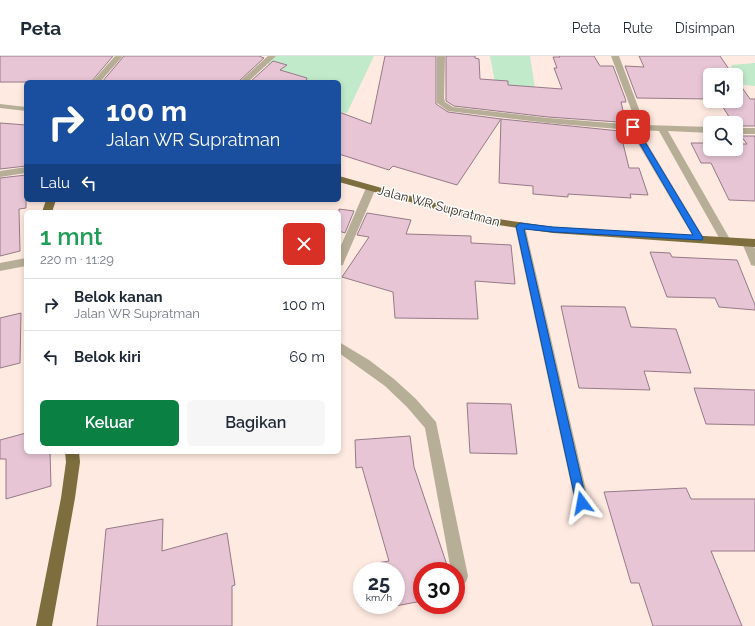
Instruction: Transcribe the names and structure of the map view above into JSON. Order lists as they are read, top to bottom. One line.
{"streets":{"highway":["Jalan WR Supratman"]},"page":{"header":"Peta","nav":["Peta","Rute","Disimpan"],"turn":["100 m","Jalan WR Supratman"],"then":"Lalu","heading":["1 mnt","220 m · 11:29"],"list":[{"name":"Belok kanan","note":"Jalan WR Supratman","value":"100 m"},{"name":"Belok kiri","value":"60 m"}],"buttons":["Keluar","Bagikan"],"speed":"25 km/h","limit":"30"}}
